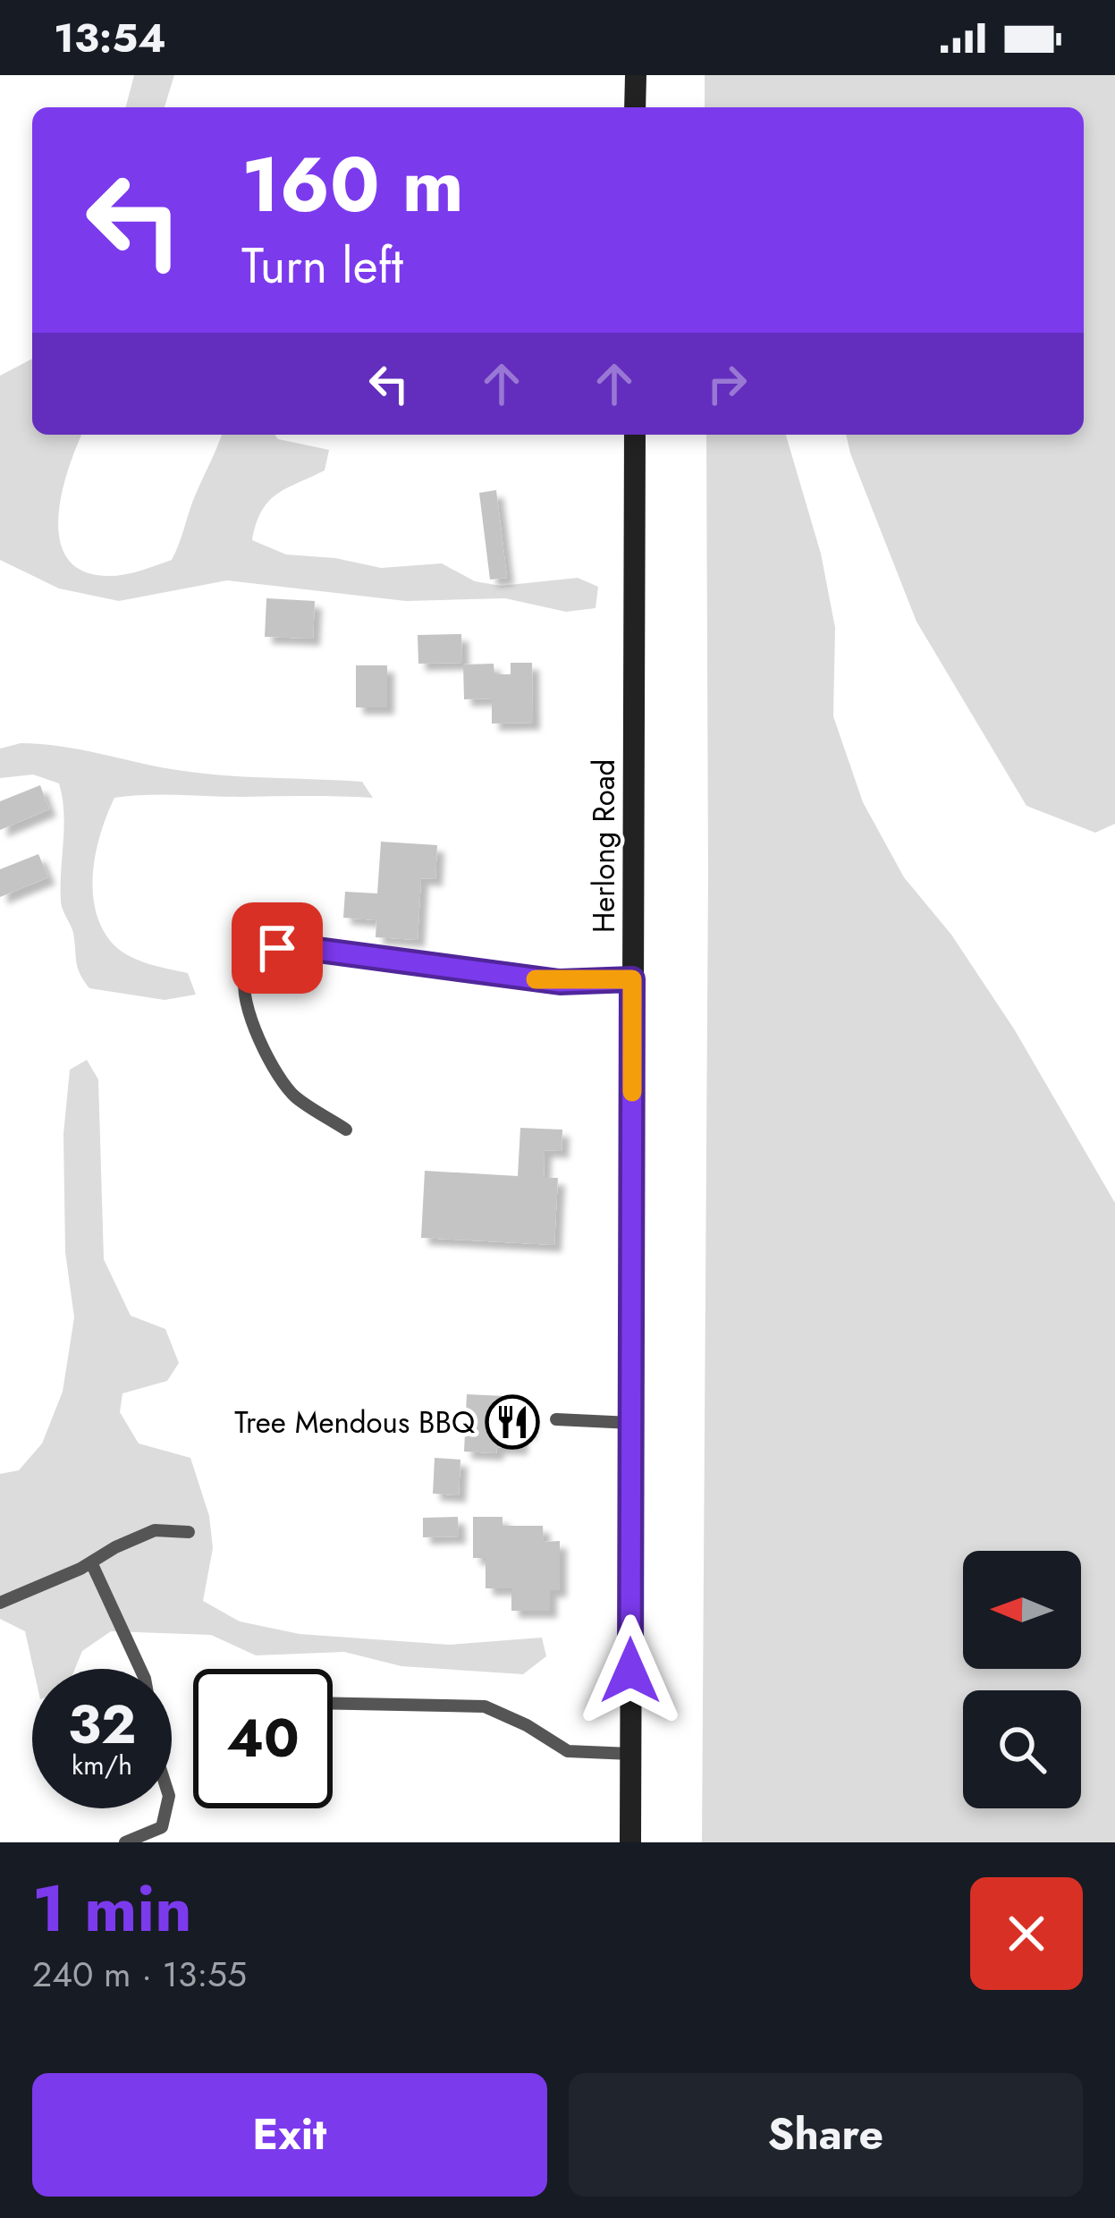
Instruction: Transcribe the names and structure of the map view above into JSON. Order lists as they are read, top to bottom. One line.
{"streets":{"street":["Herlong Road"]},"places":{"restaurant":["Tree Mendous BBQ"]},"north":"left","page":{"status":"13:54","turn":["160 m","Turn left"],"speed":"32 km/h","limit":"40","heading":["1 min","240 m · 13:55"],"buttons":["Exit","Share"]}}
